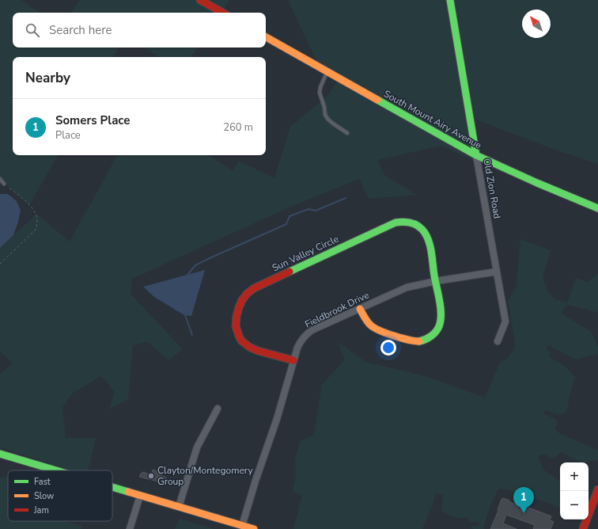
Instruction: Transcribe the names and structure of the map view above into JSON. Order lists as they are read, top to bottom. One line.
{"streets":{"street":["South Mount Airy Avenue","Old Zion Road","Sun Valley Circle","Fieldbrook Drive"]},"crossings":[["South Mount Airy Avenue","Old Zion Road"],["Old Zion Road","Fieldbrook Drive"],["Sun Valley Circle","Fieldbrook Drive"]],"places":["Clayton/Montegomery Group"],"legend":["Fast","Slow","Jam"],"north":"top left","page":{"search":"Search here","heading":"Nearby","list":[{"mark":"1","name":"Somers Place","note":"Place","value":"260 m"}],"map_buttons":["+","−"],"pins":"1"}}
